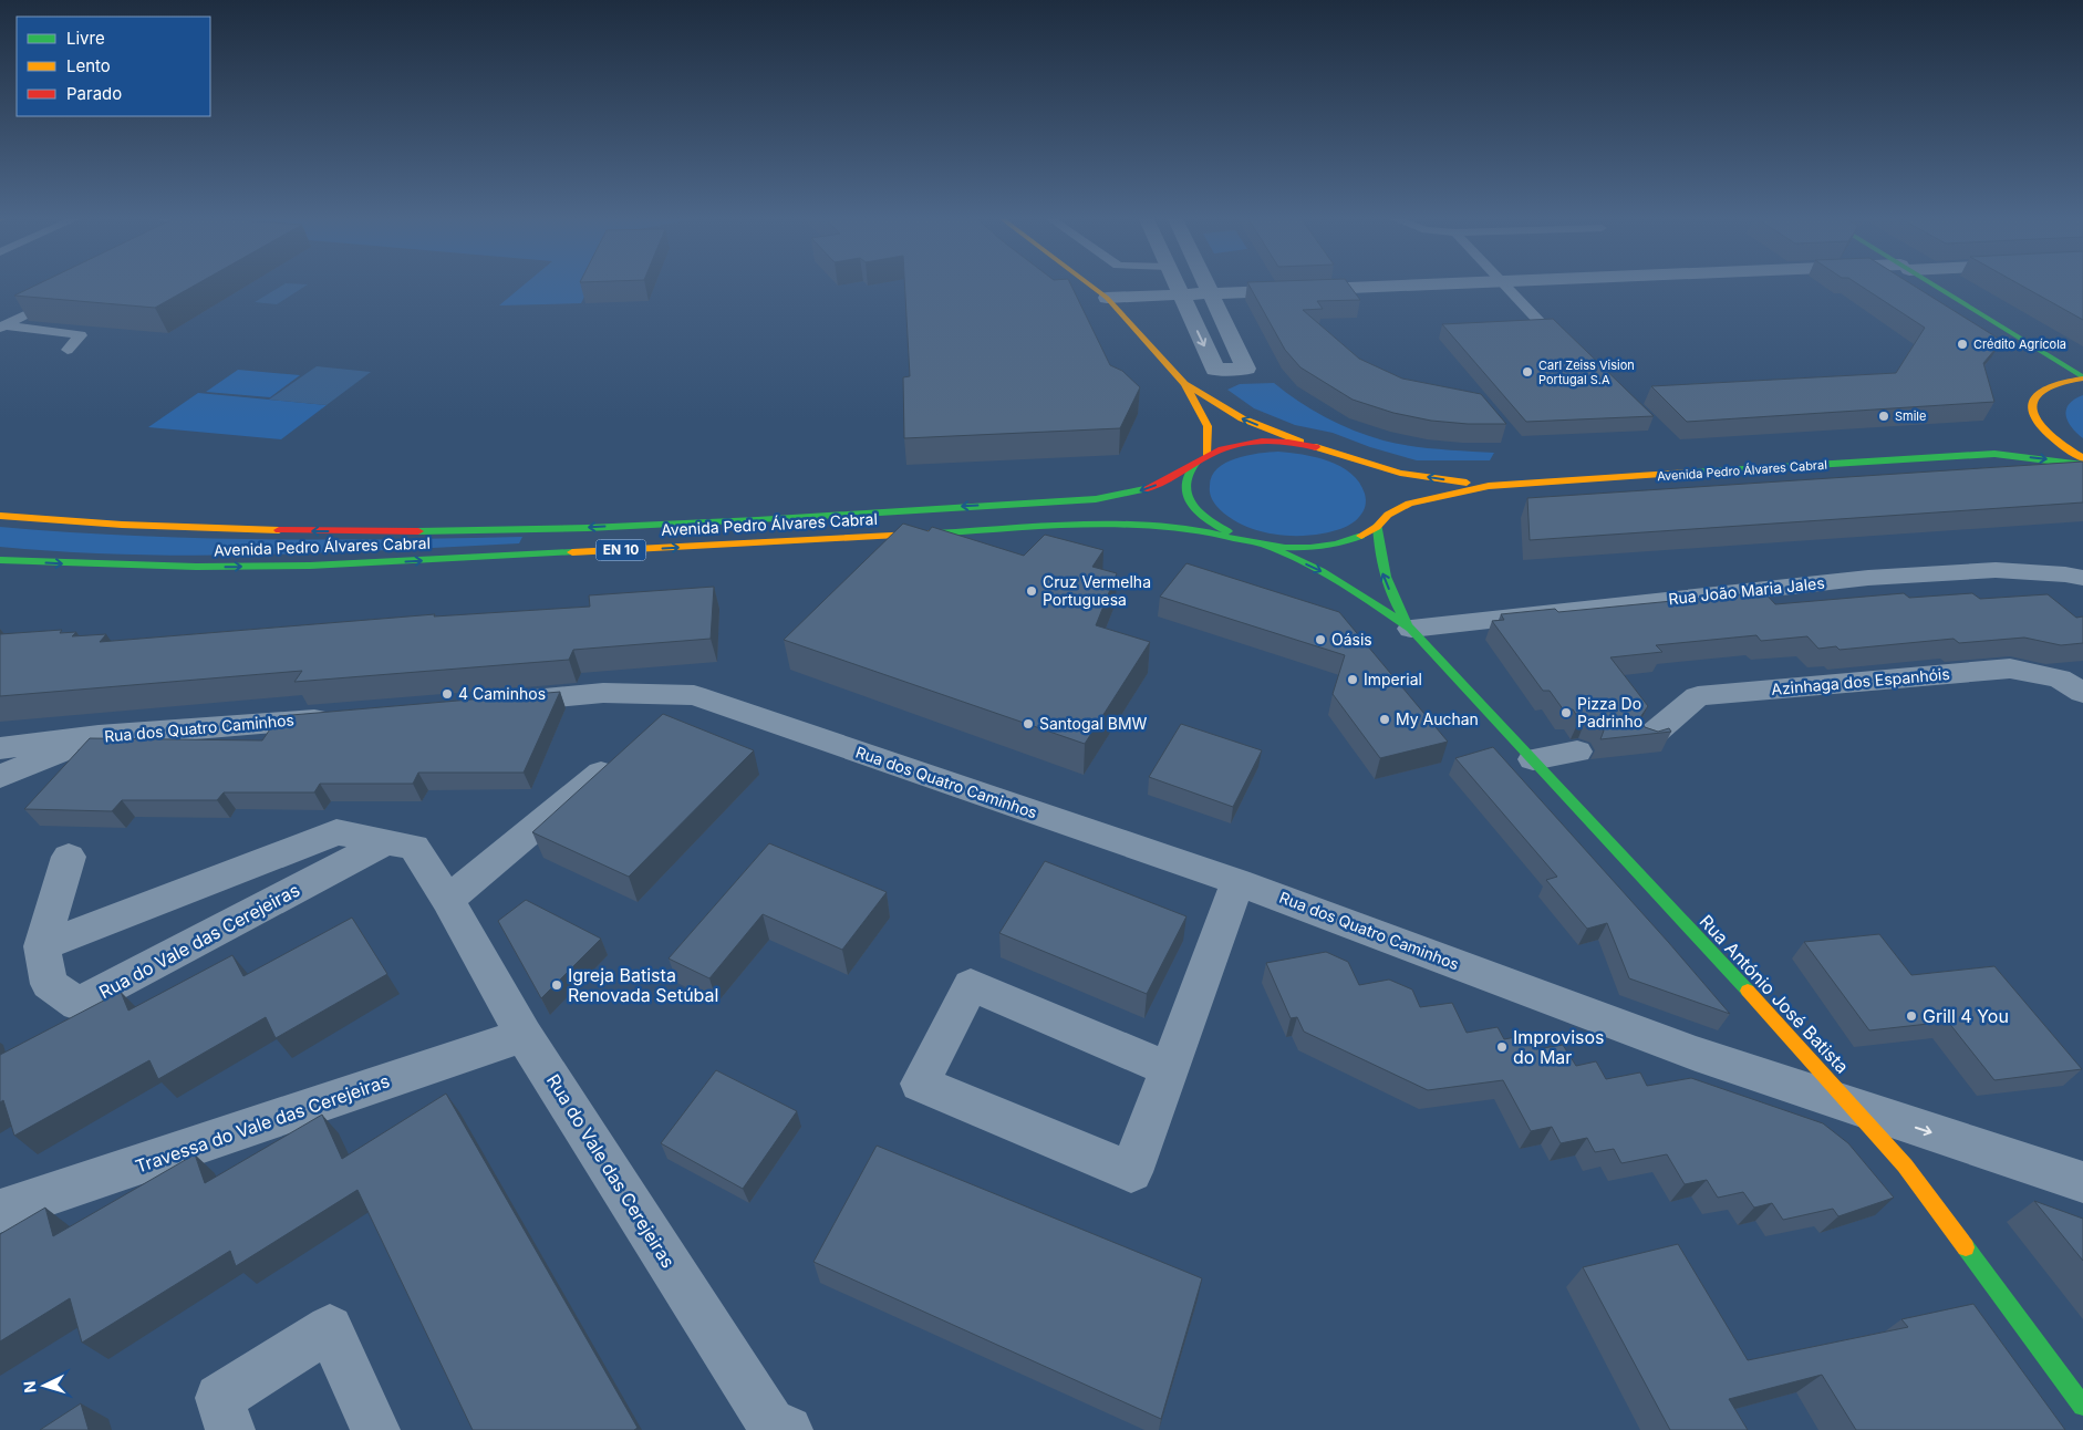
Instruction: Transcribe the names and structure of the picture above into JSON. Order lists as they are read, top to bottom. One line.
{"streets":{"main road":["Avenida Pedro Álvares Cabral","EN 10","Rua António José Batista"],"street":["Rua João Maria Jales","Azinhaga dos Espanhóis","Rua dos Quatro Caminhos","Rua do Vale das Cerejeiras","Travessa do Vale das Cerejeiras"]},"crossings":[["Avenida Pedro Álvares Cabral","Rua António José Batista"],["Rua João Maria Jales","Rua António José Batista"],["Rua dos Quatro Caminhos","Rua António José Batista"],["Rua do Vale das Cerejeiras","Travessa do Vale das Cerejeiras"]],"places":["Crédito Agrícola","Carl Zeiss Vision Portugal S.A","Smile","Cruz Vermelha Portuguesa","Oásis","Imperial","4 Caminhos","Pizza Do Padrinho","My Auchan","Santogal BMW","Igreja Batista Renovada Setúbal","Grill 4 You","Improvisos do Mar"],"legend":["Livre","Lento","Parado"],"north":"left"}
